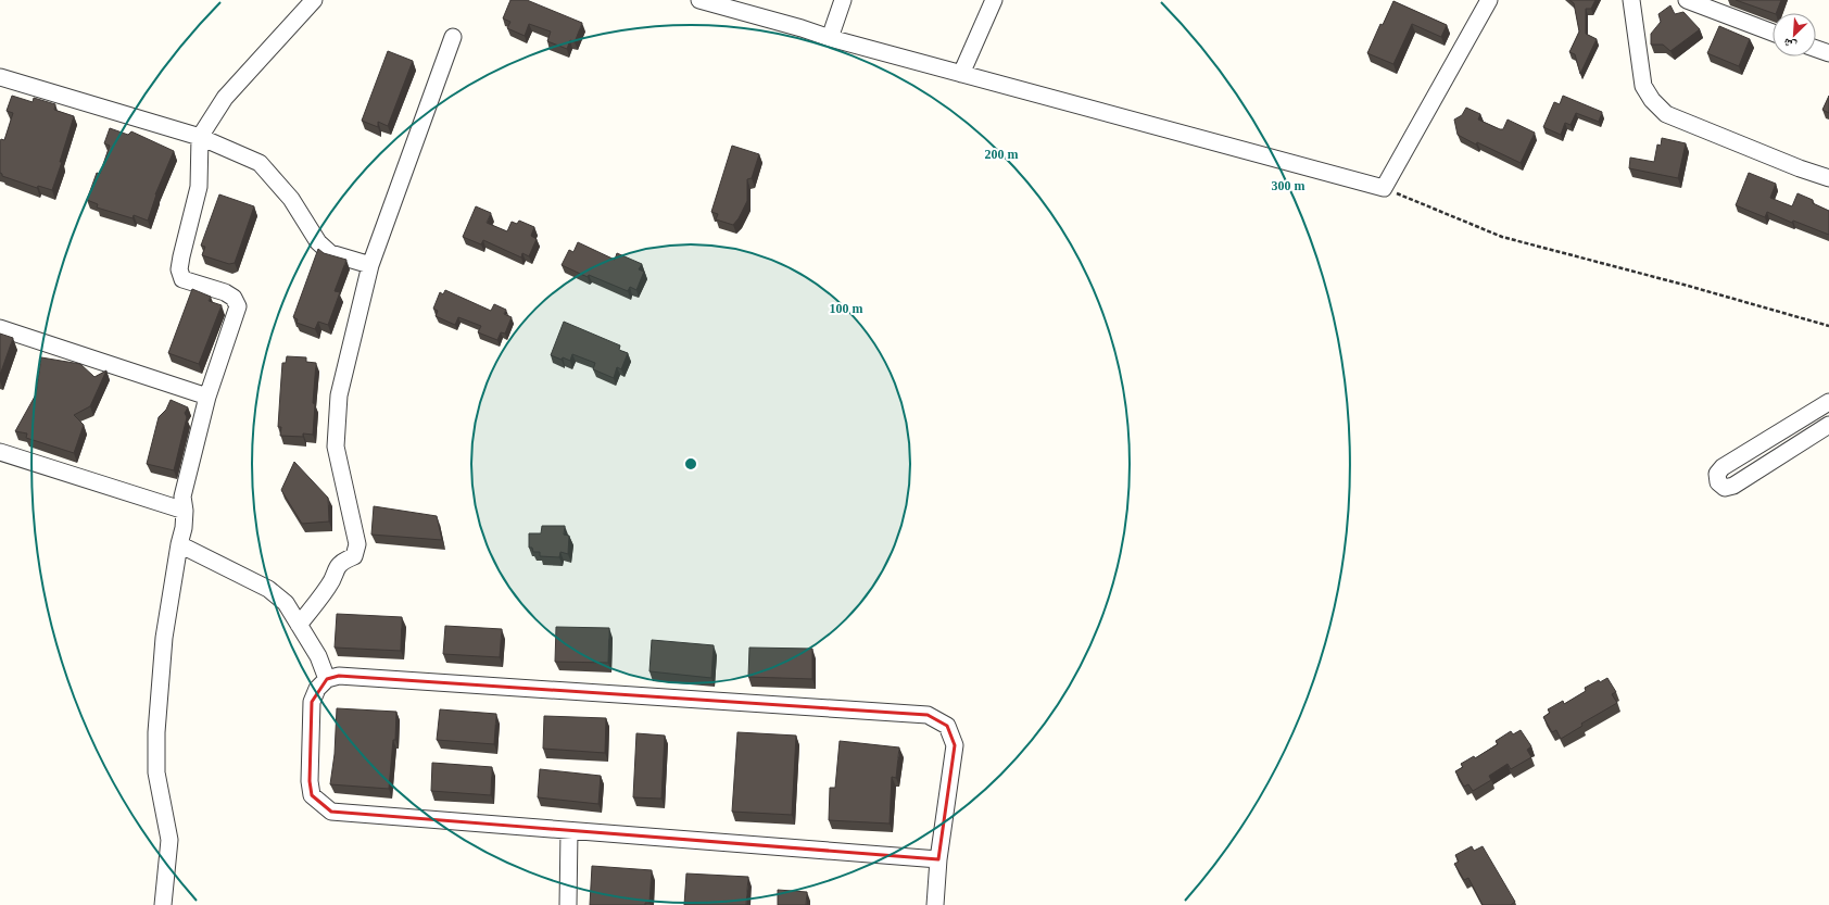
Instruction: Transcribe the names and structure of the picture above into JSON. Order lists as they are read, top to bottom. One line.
{"north":"bottom left","rings":["200 m","300 m","100 m"]}
